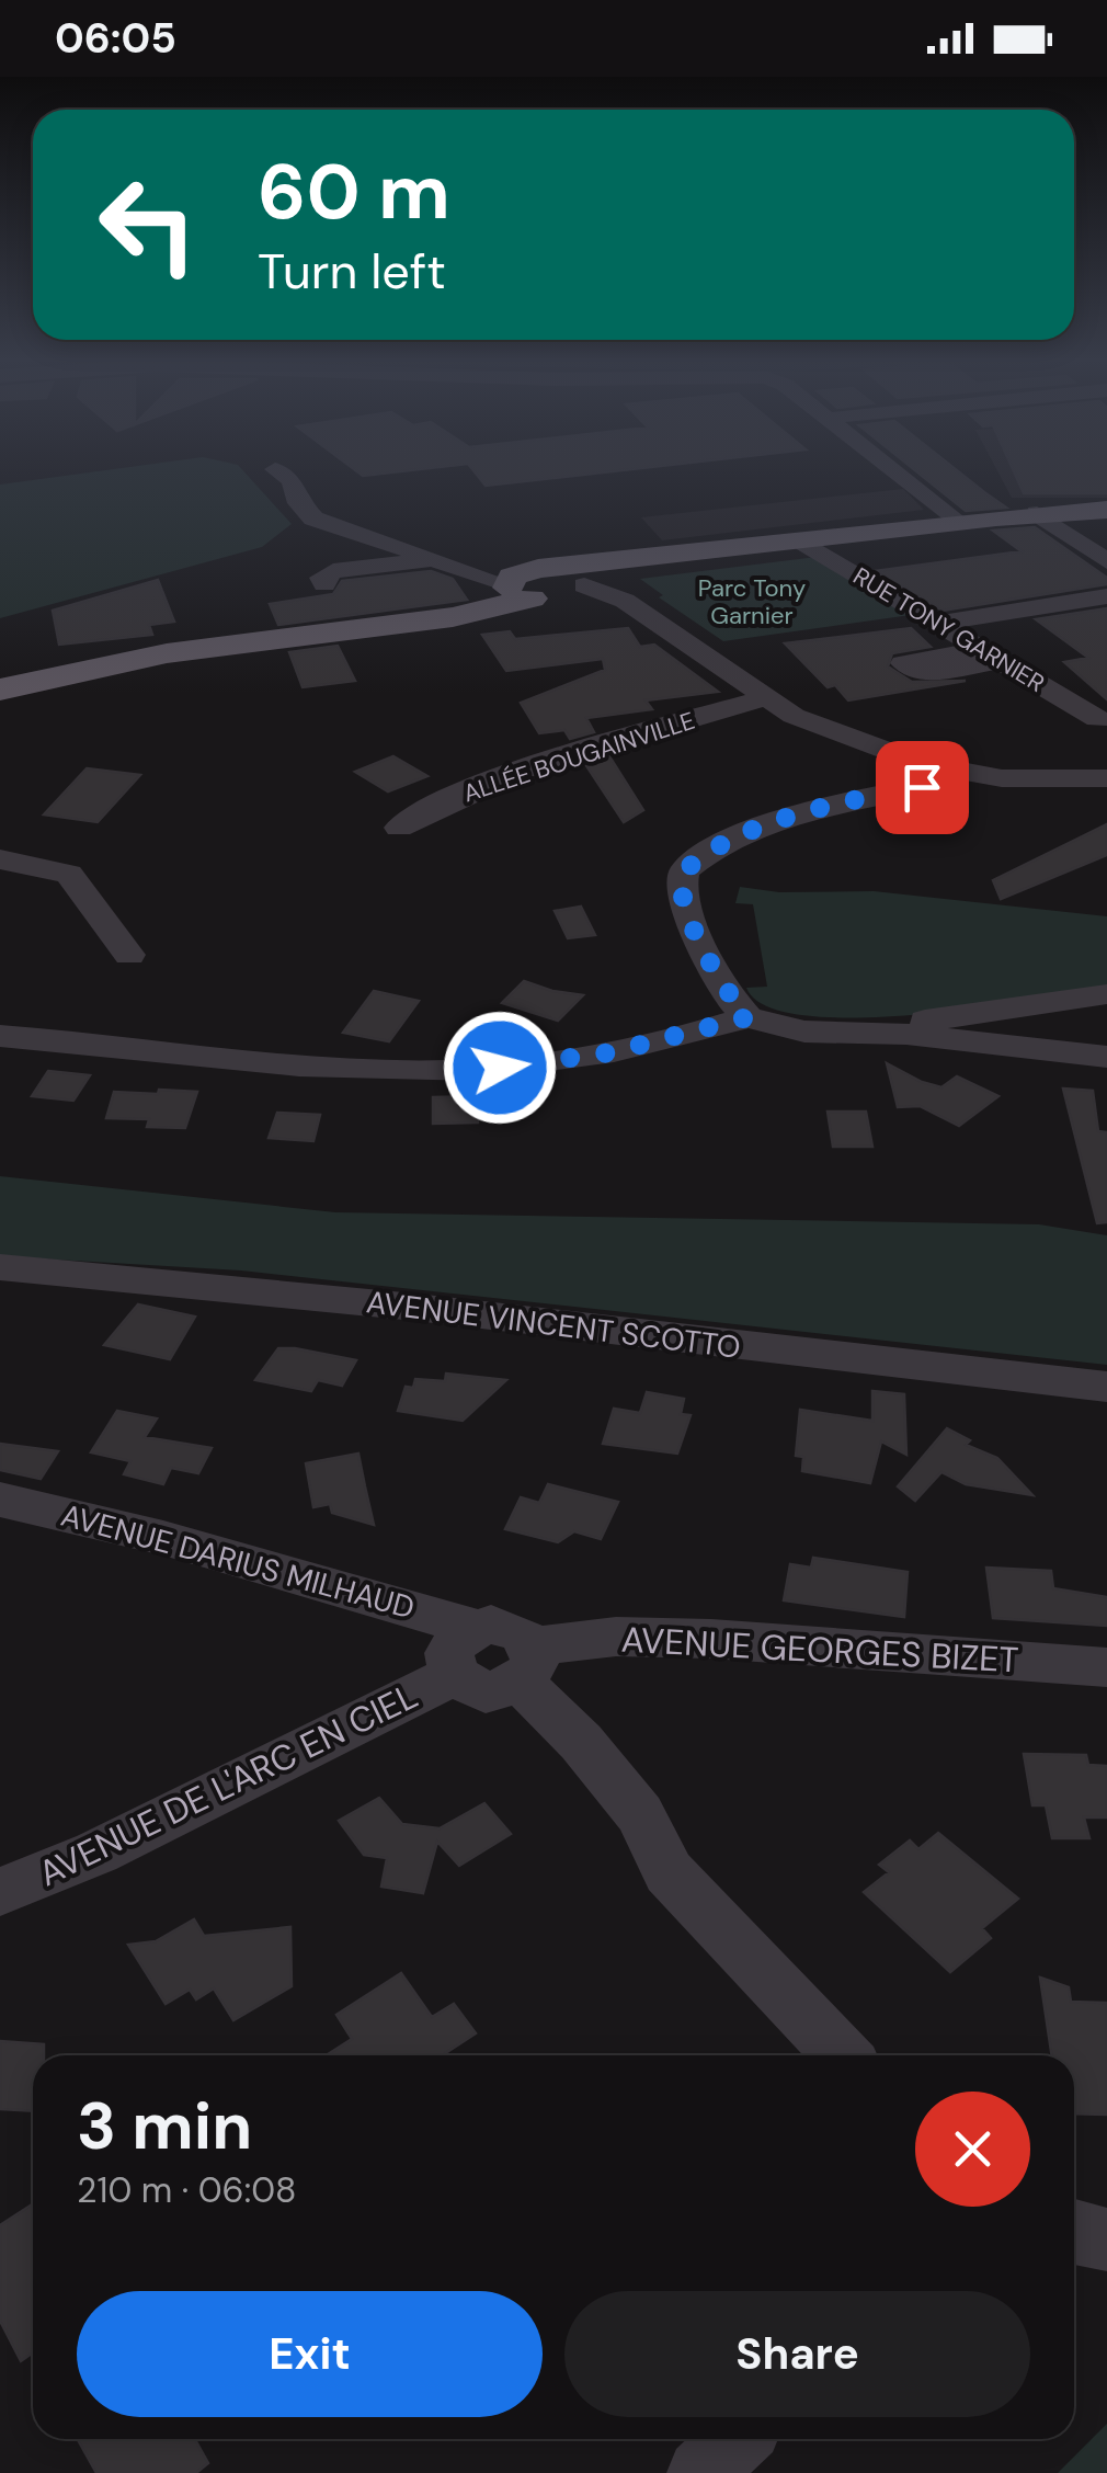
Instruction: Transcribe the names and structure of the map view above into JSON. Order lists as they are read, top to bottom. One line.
{"streets":{"street":["RUE TONY GARNIER","ALLÉE BOUGAINVILLE","AVENUE VINCENT SCOTTO","AVENUE DARIUS MILHAUD","AVENUE GEORGES BIZET","AVENUE DE L'ARC EN CIEL"]},"crossings":[["AVENUE DARIUS MILHAUD","AVENUE GEORGES BIZET"],["AVENUE DARIUS MILHAUD","AVENUE DE L'ARC EN CIEL"],["AVENUE GEORGES BIZET","AVENUE DE L'ARC EN CIEL"]],"parks":["Parc Tony Garnier"],"page":{"status":"06:05","turn":["60 m","Turn left"],"heading":["3 min","210 m · 06:08"],"buttons":["Exit","Share"]}}
